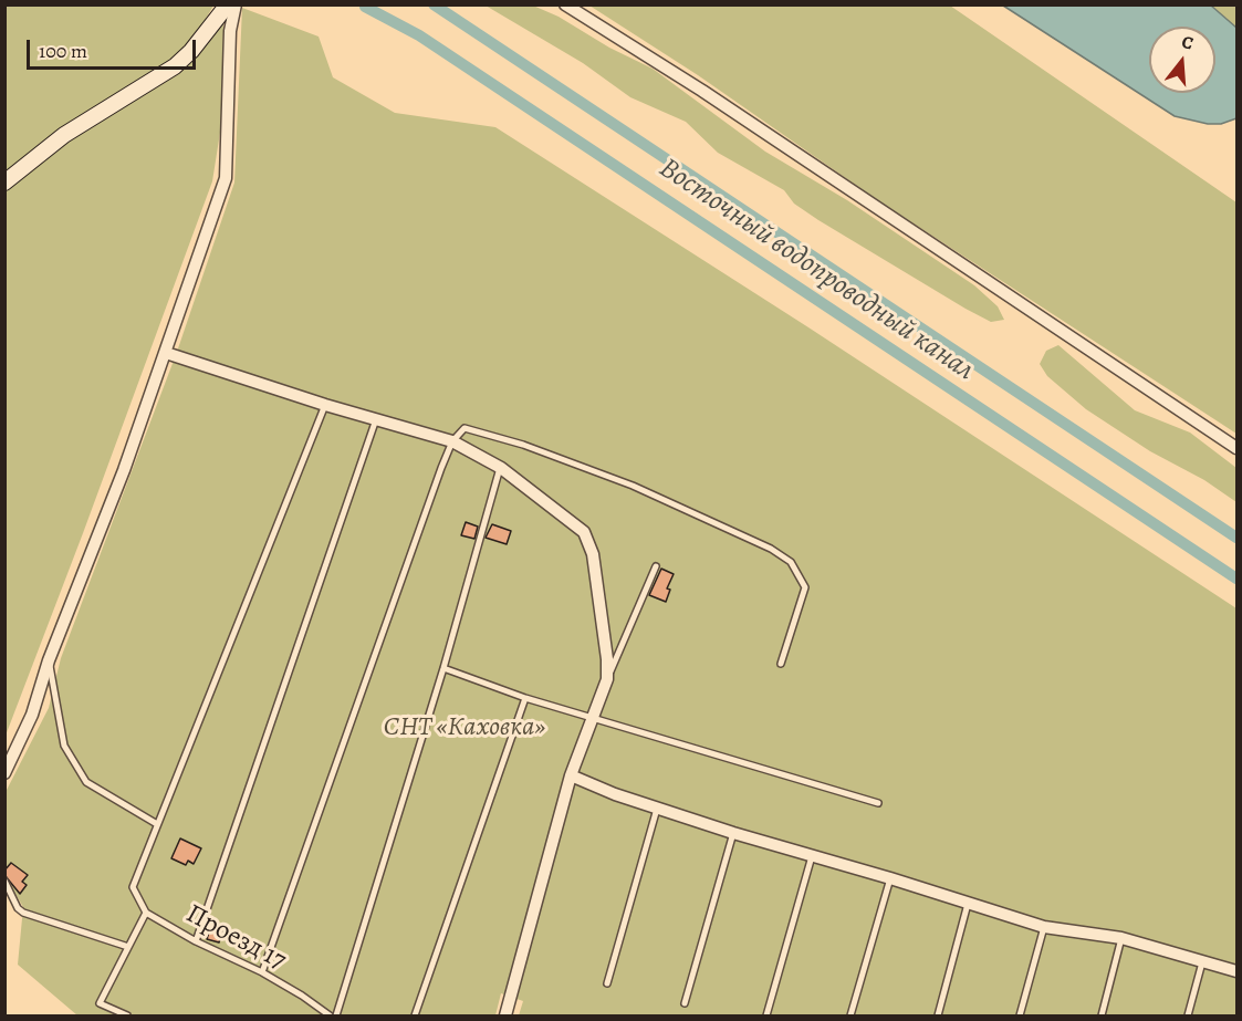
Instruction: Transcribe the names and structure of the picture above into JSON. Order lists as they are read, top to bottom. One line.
{"streets":{"lane":["Проезд 17"]},"water":["Восточный водопроводный канал"],"parks":["СНТ «Каховка»"],"scale_bar":"100 m","north":"top"}
